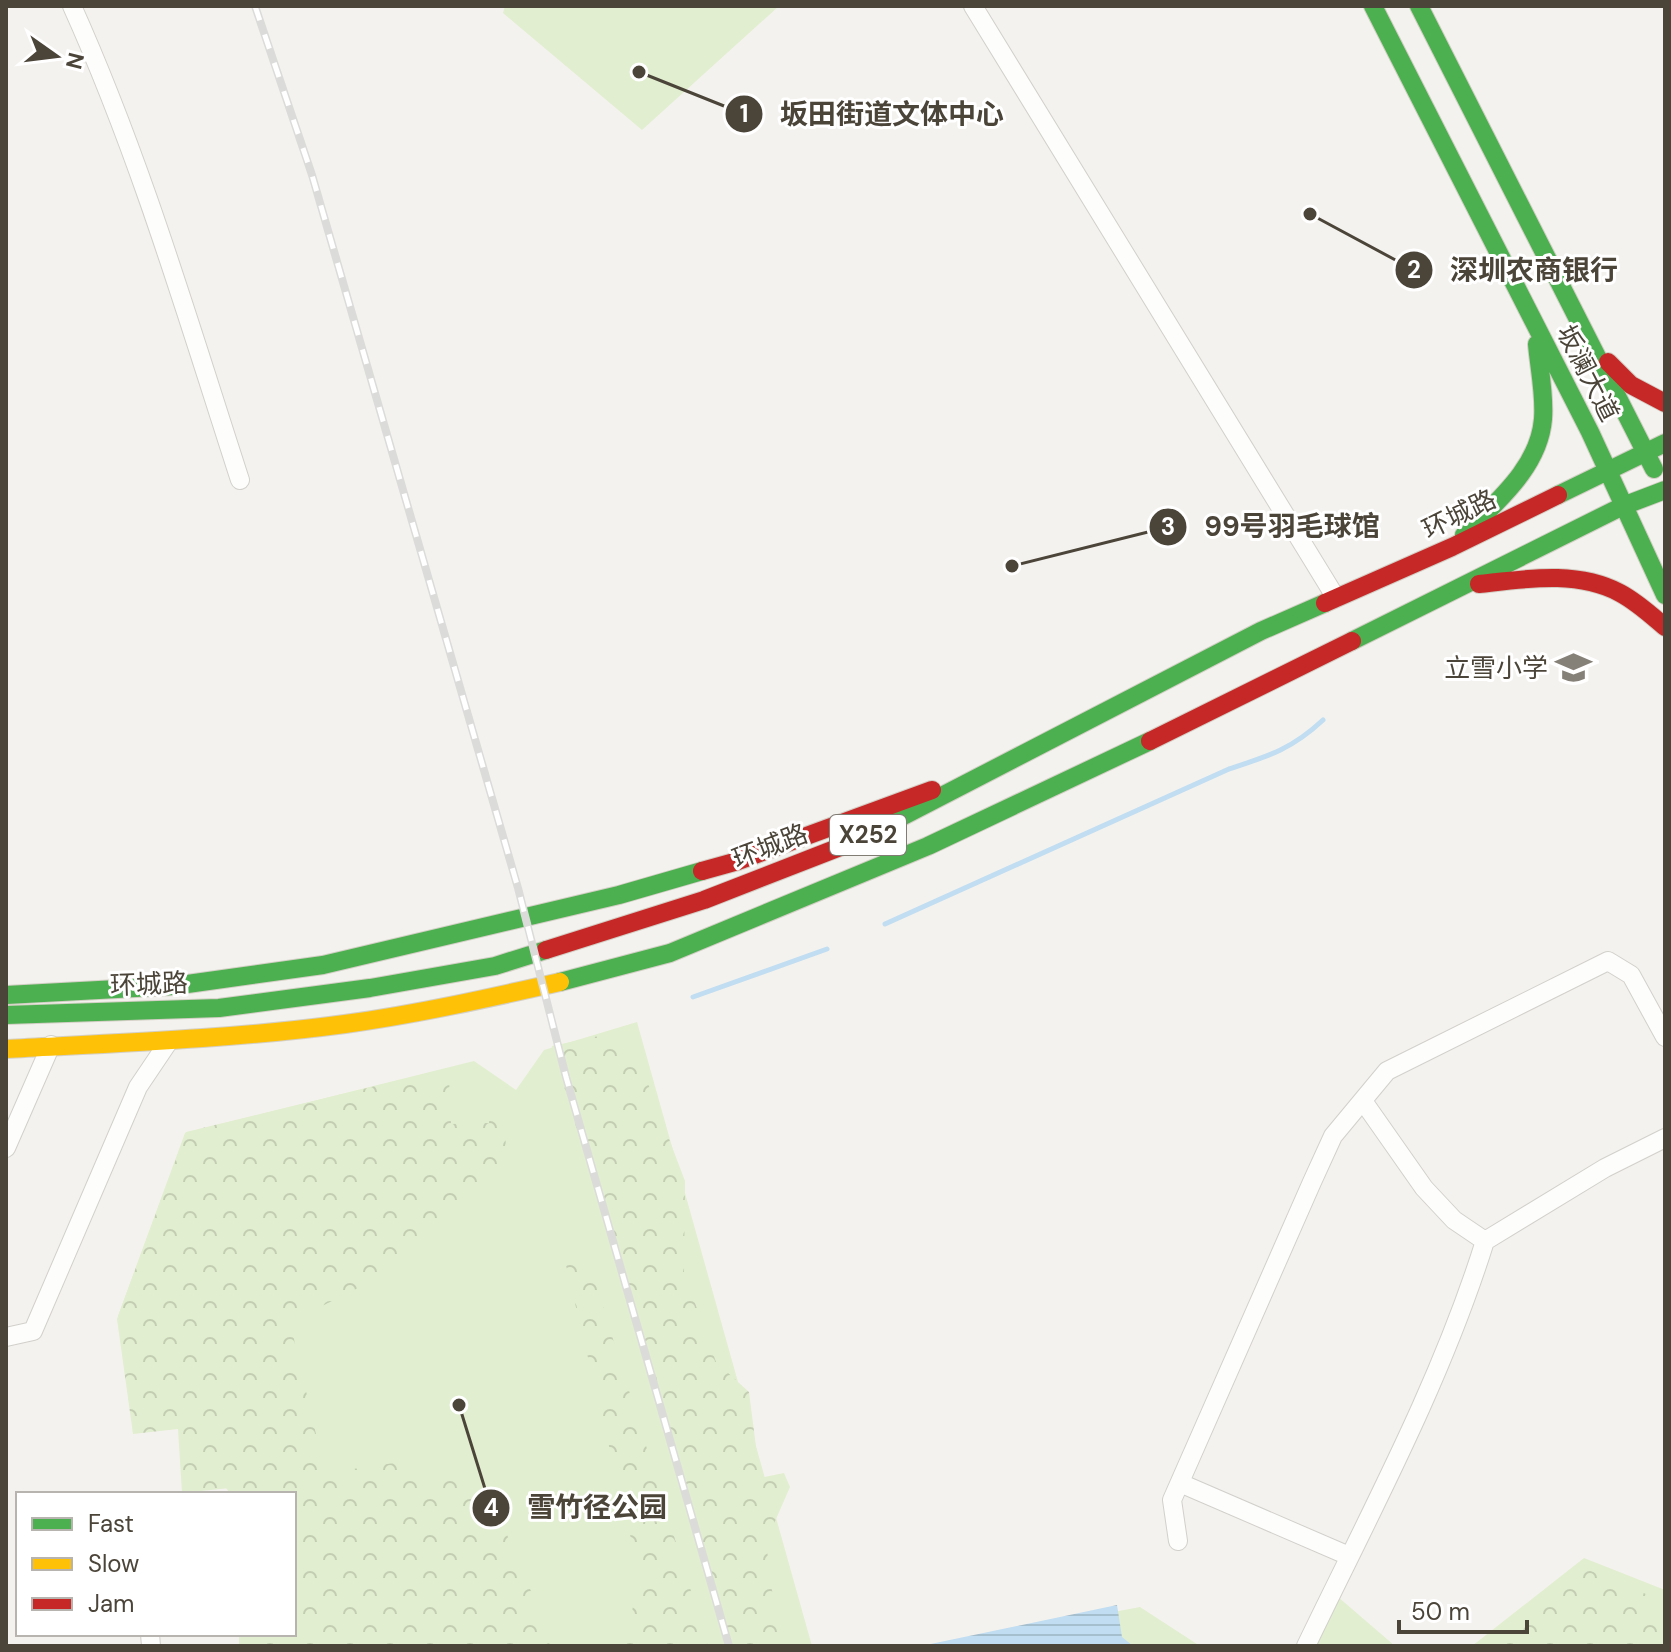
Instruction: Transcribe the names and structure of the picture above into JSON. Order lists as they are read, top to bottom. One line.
{"streets":{"main road":["坂澜大道","环城路","X252"]},"crossings":[["坂澜大道","环城路"],["坂澜大道","X252"]],"places":{"other":["坂田街道文体中心","深圳农商银行","99号羽毛球馆","雪竹径公园"],"school or university":["立雪小学"]},"legend":["Fast","Slow","Jam"],"scale_bar":"50 m","north":"right"}
